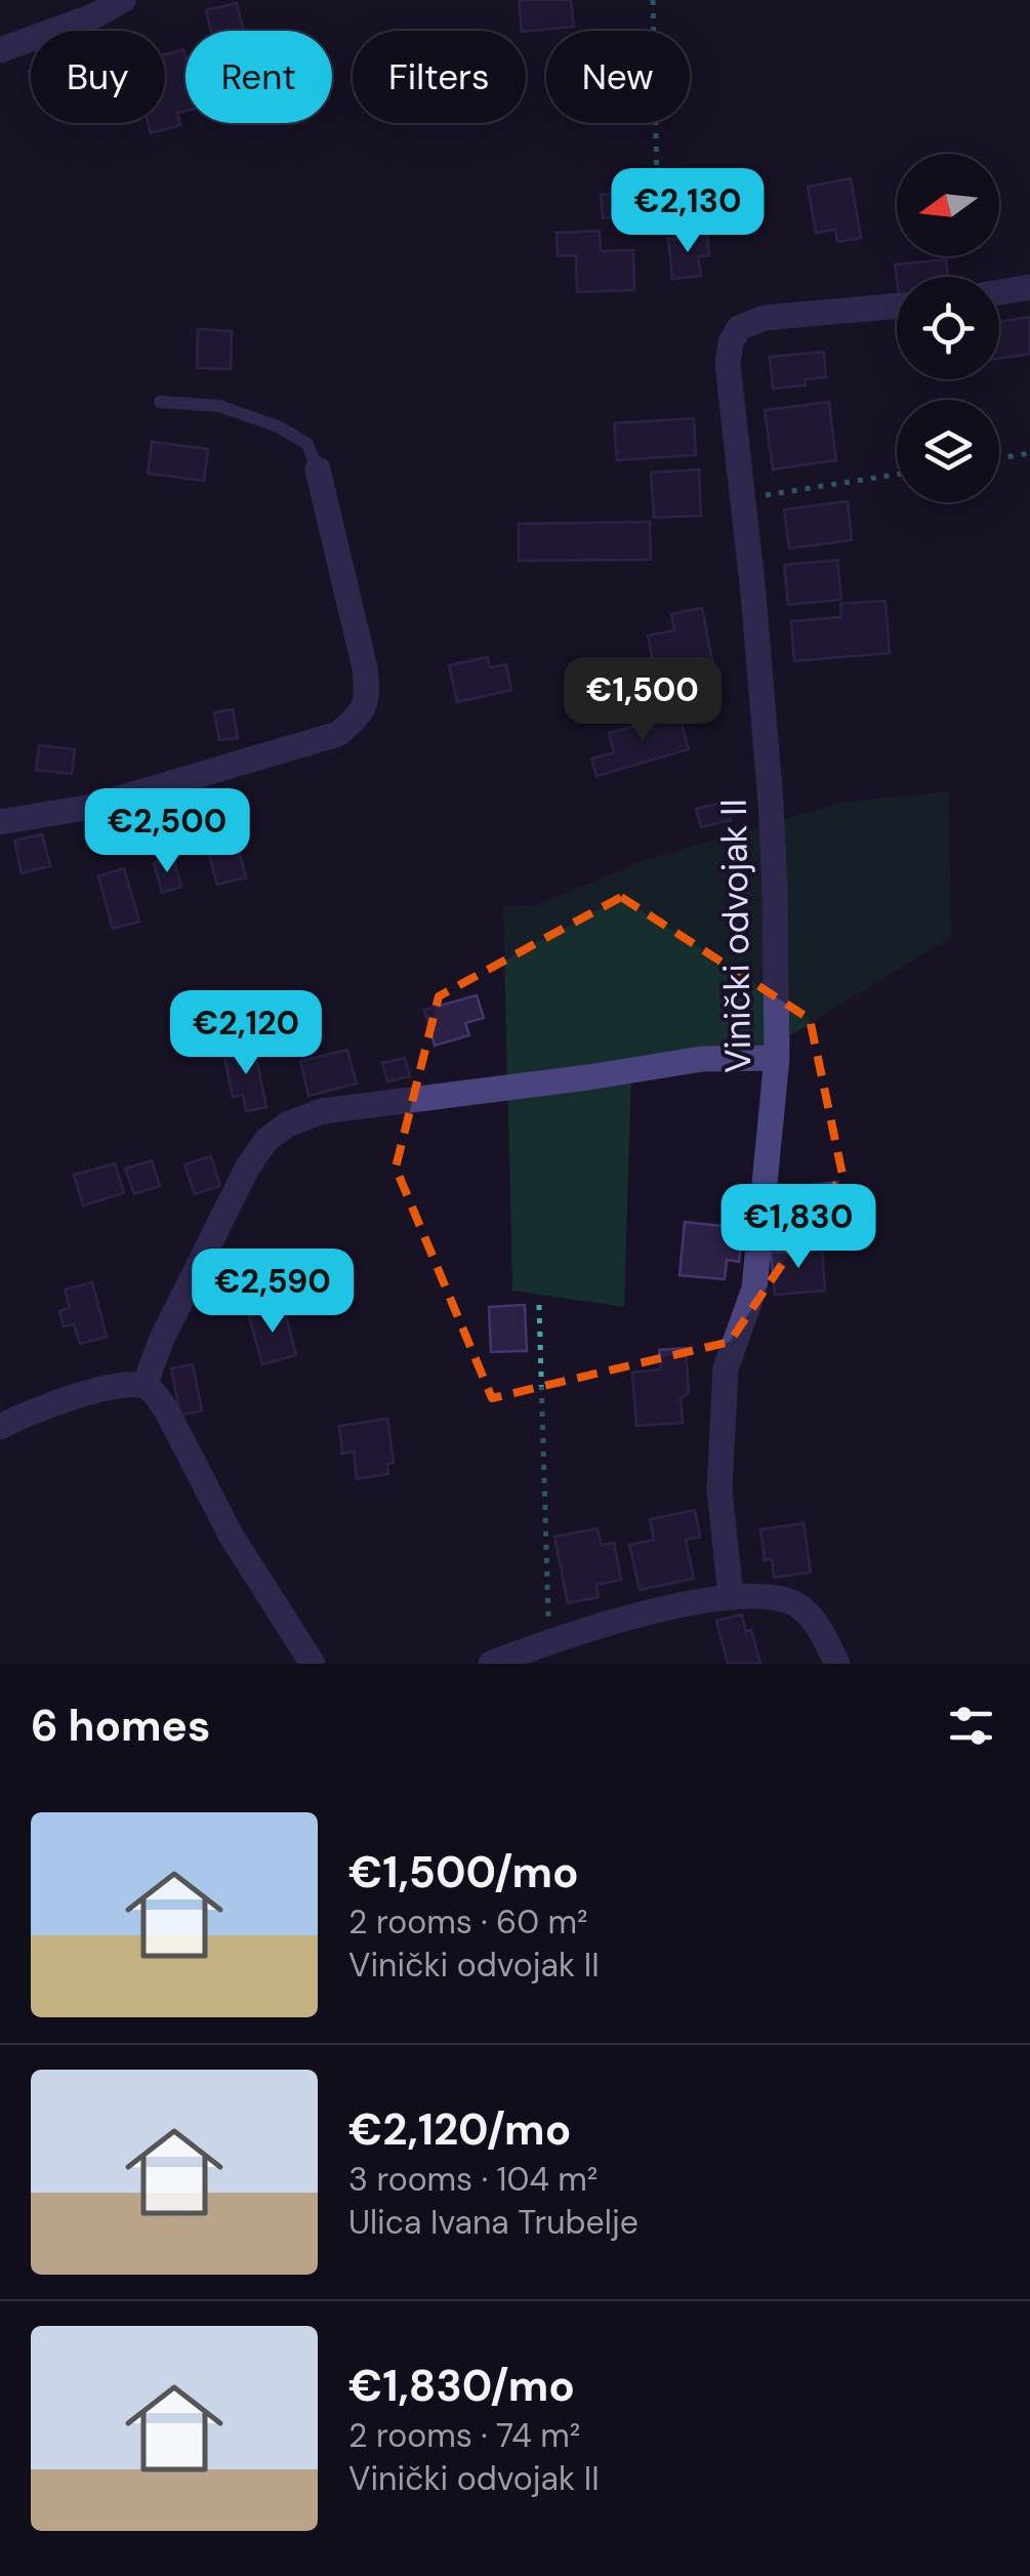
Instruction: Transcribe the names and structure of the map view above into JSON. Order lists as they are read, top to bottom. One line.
{"streets":{"street":["Vinički odvojak II"]},"north":"left","page":{"chip":["Buy","Rent","Filters","New"],"price":["€2,130","€1,500","€2,500","€2,120","€1,830","€2,590"],"heading":"6 homes","list":[{"name":"€1,500/mo","note":"2 rooms · 60 m² · Vinički odvojak II"},{"name":"€2,120/mo","note":"3 rooms · 104 m² · Ulica Ivana Trubelje"},{"name":"€1,830/mo","note":"2 rooms · 74 m² · Vinički odvojak II"}]}}
